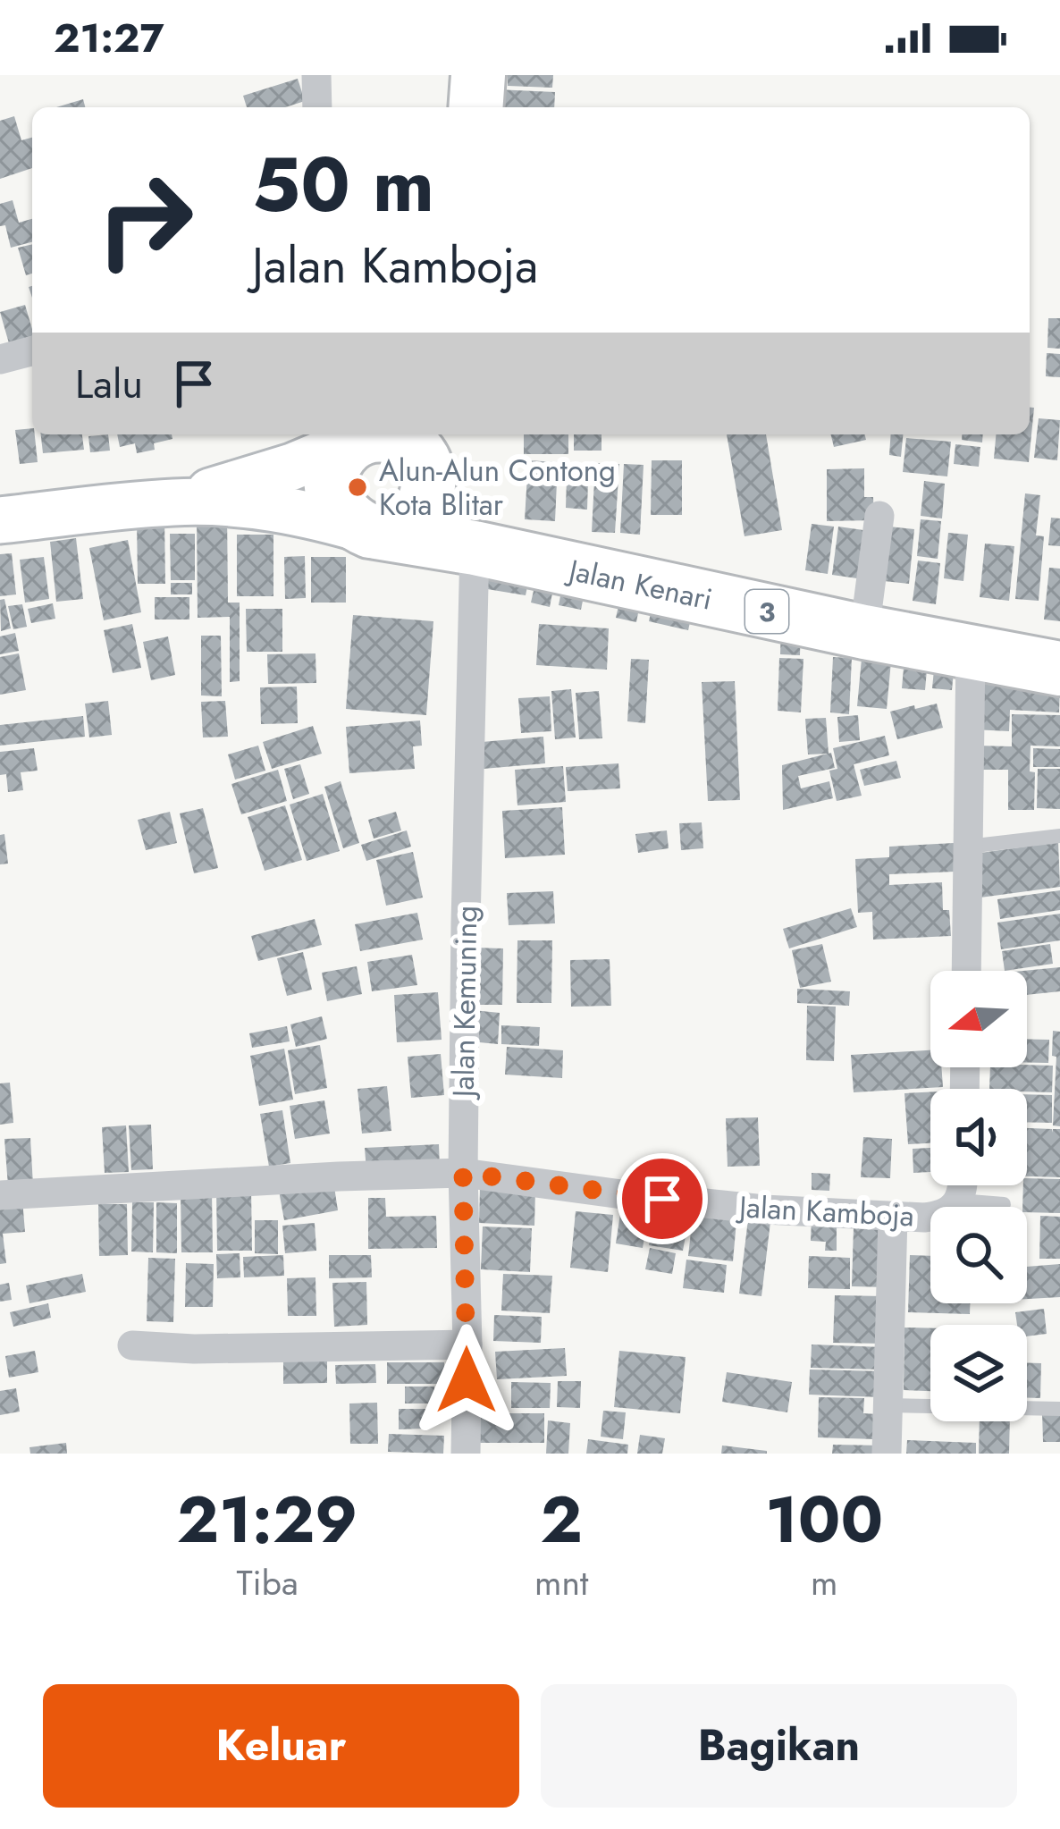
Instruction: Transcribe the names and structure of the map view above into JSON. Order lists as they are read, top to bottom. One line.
{"streets":{"highway":["Jalan Kenari","3"],"street":["Jalan Kemuning","Jalan Kamboja"]},"crossings":[["Jalan Kenari","3"],["Jalan Kenari","Jalan Kemuning"],["3","Jalan Kemuning"],["Jalan Kemuning","Jalan Kamboja"]],"places":["Alun-Alun Contong Kota Blitar"],"north":"left","page":{"status":"21:27","turn":["50 m","Jalan Kamboja"],"then":"Lalu","eta":["21:29","Tiba","2","mnt","100","m"],"buttons":["Keluar","Bagikan"]}}
